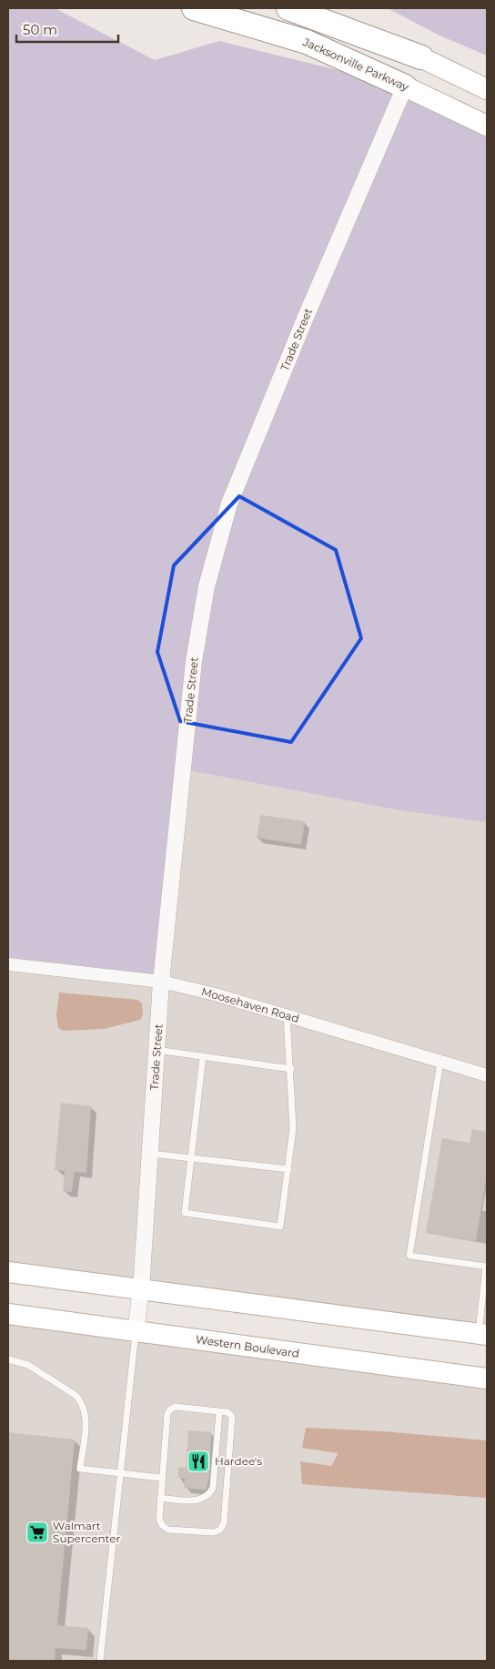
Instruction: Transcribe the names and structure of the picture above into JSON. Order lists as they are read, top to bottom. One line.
{"streets":{"highway":["Jacksonville Parkway"],"main road":["Western Boulevard"],"street":["Trade Street","Moosehaven Road"]},"crossings":[["Jacksonville Parkway","Trade Street"],["Trade Street","Moosehaven Road"],["Trade Street","Western Boulevard"]],"places":{"restaurant":["Hardee's"],"supermarket":["Walmart Supercenter"]},"scale_bar":"50 m"}
